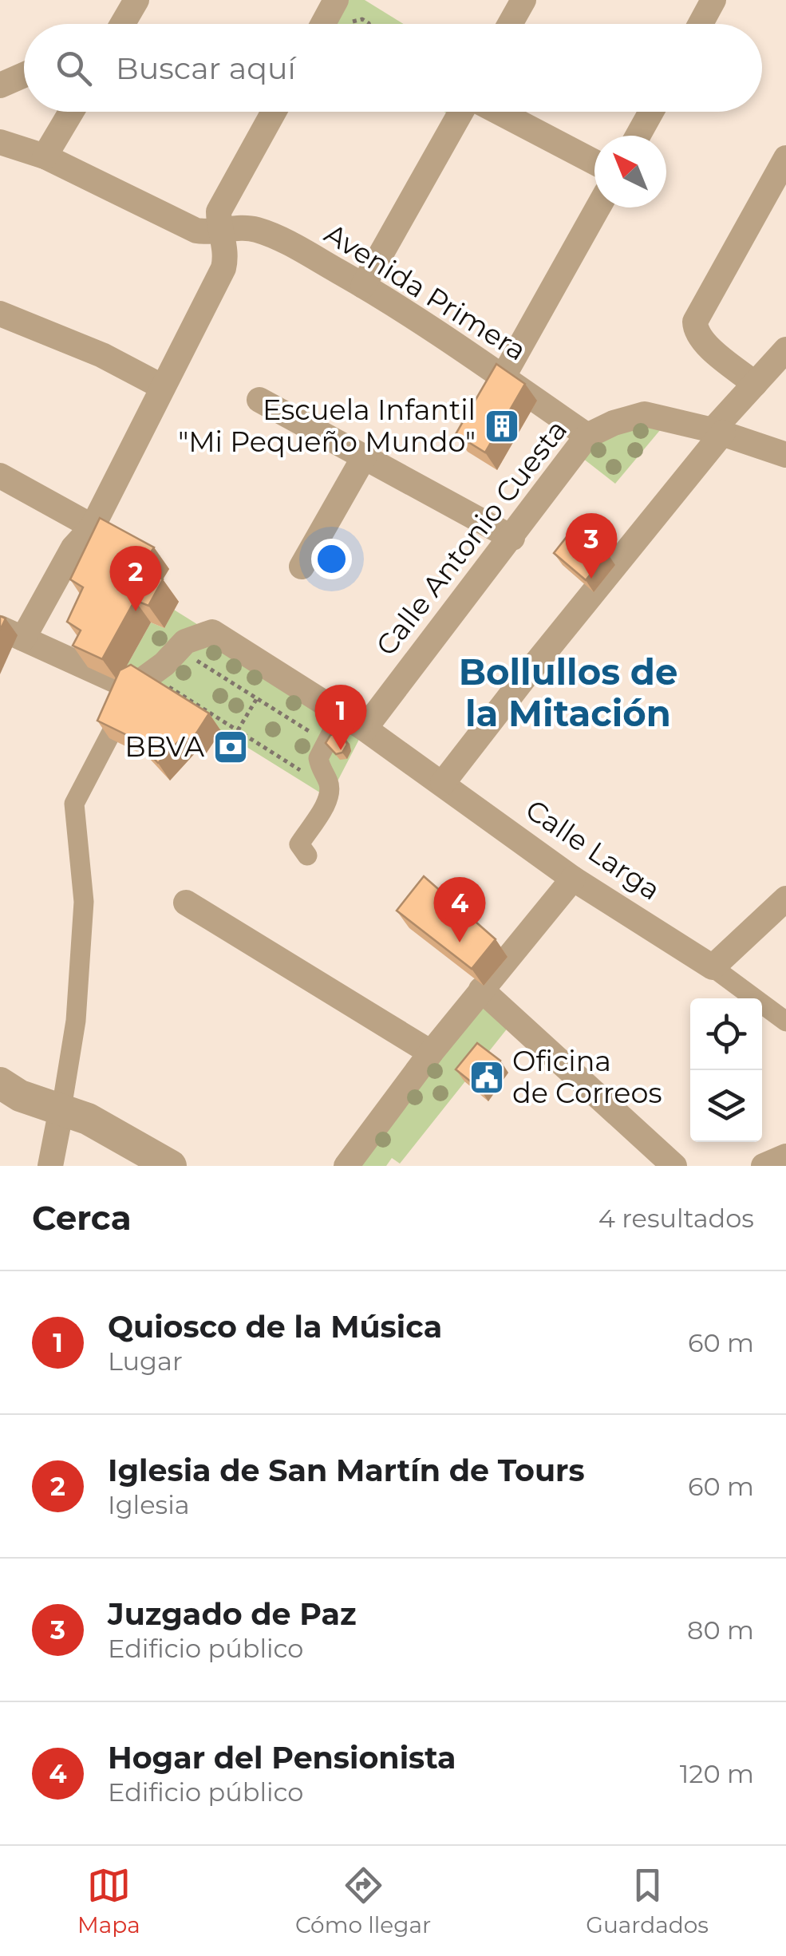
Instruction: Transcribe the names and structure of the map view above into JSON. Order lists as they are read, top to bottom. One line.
{"streets":{"street":["Avenida Primera","Calle Antonio Cuesta","Calle Larga"]},"crossings":[["Avenida Primera","Calle Antonio Cuesta"],["Calle Antonio Cuesta","Calle Larga"]],"districts":["Bollullos de la Mitación"],"places":{"building":["Escuela Infantil \"Mi Pequeño Mundo\""],"bank":["BBVA"],"public building":["Oficina de Correos"]},"north":"top left","page":{"search":"Buscar aquí","pins":["3","2","1","4"],"heading":["Cerca","4 resultados"],"list":[{"mark":"1","name":"Quiosco de la Música","note":"Lugar","value":"60 m"},{"mark":"2","name":"Iglesia de San Martín de Tours","note":"Iglesia","value":"60 m"},{"mark":"3","name":"Juzgado de Paz","note":"Edificio público","value":"80 m"},{"mark":"4","name":"Hogar del Pensionista","note":"Edificio público","value":"120 m"}],"nav":["Mapa","Cómo llegar","Guardados"]}}
